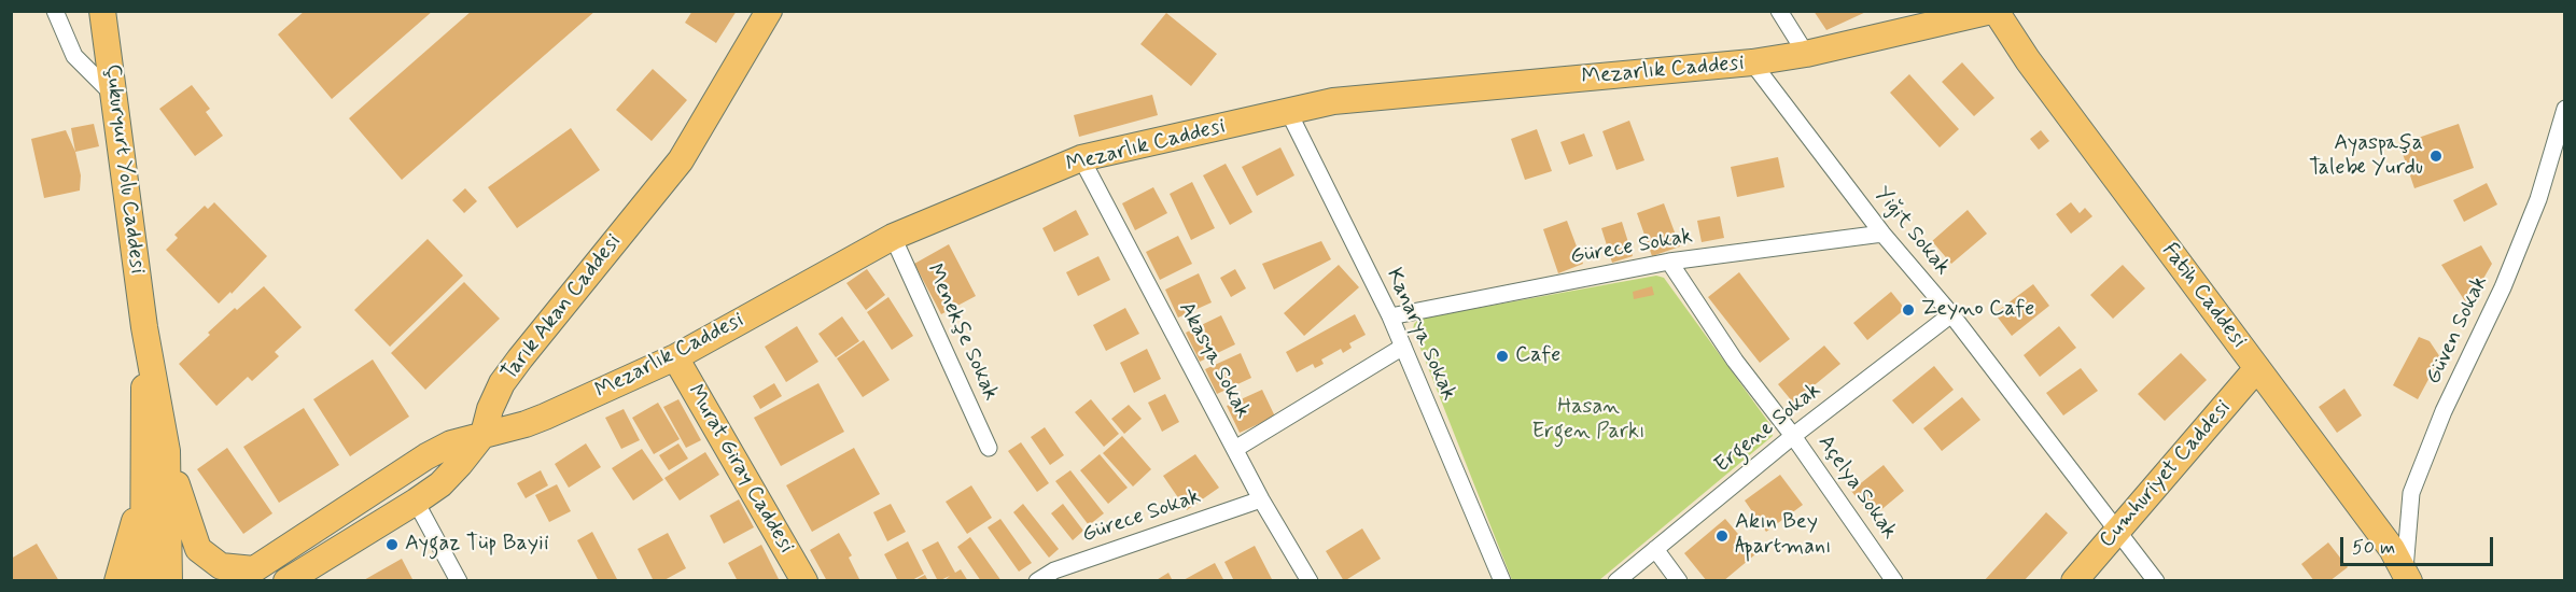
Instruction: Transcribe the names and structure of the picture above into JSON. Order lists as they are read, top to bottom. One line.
{"streets":{"main road":["Mezarlık Caddesi","Çukuryurt Yolu Caddesi","Fatih Caddesi","Tarık Akan Caddesi","Murat Giray Caddesi","Cumhuriyet Caddesi"],"street":["Yiğit Sokak","Gürece Sokak","Güven Sokak","Menekşe Sokak","Kanarya Sokak","Akasya Sokak","Ergene Sokak","Açelya Sokak"]},"crossings":[["Mezarlık Caddesi","Yiğit Sokak"],["Mezarlık Caddesi","Fatih Caddesi"],["Mezarlık Caddesi","Tarık Akan Caddesi"],["Mezarlık Caddesi","Menekşe Sokak"],["Mezarlık Caddesi","Kanarya Sokak"],["Mezarlık Caddesi","Akasya Sokak"],["Mezarlık Caddesi","Murat Giray Caddesi"],["Yiğit Sokak","Gürece Sokak"],["Yiğit Sokak","Ergene Sokak"],["Yiğit Sokak","Cumhuriyet Caddesi"],["Gürece Sokak","Kanarya Sokak"],["Gürece Sokak","Akasya Sokak"],["Gürece Sokak","Açelya Sokak"],["Fatih Caddesi","Güven Sokak"],["Fatih Caddesi","Cumhuriyet Caddesi"],["Ergene Sokak","Açelya Sokak"]],"parks":["Hasan Ergen Parkı"],"places":["Ayaspaşa Talebe Yurdu","Zeyno Cafe","Cafe","Akın Bey Apartmanı","Aygaz Tüp Bayii"],"scale_bar":"50 m"}
